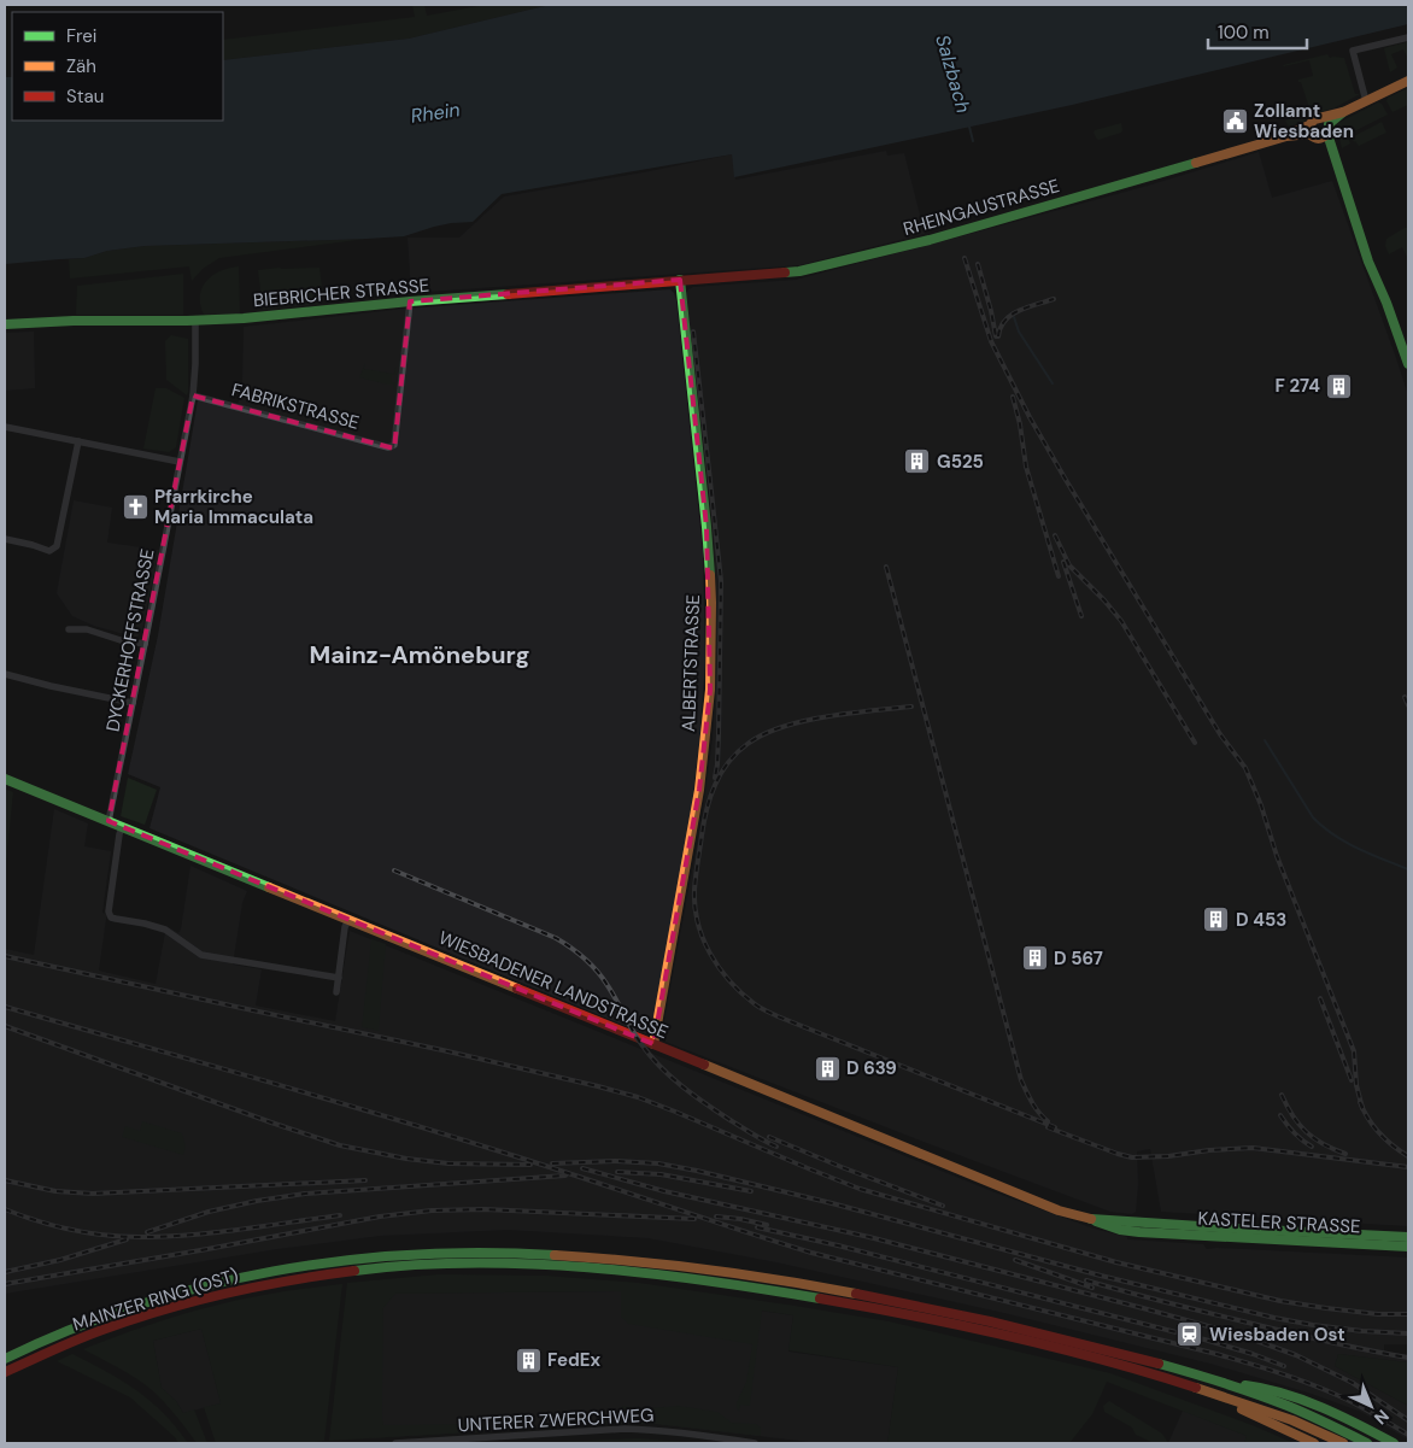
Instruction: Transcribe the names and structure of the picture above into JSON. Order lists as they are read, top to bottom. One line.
{"streets":{"main road":["RHEINGAUSTRASSE","BIEBRICHER STRASSE","ALBERTSTRASSE","WIESBADENER LANDSTRASSE","KASTELER STRASSE","MAINZER RING (OST)"],"street":["FABRIKSTRASSE","DYCKERHOFFSTRASSE","UNTERER ZWERCHWEG"]},"crossings":[["RHEINGAUSTRASSE","BIEBRICHER STRASSE"],["RHEINGAUSTRASSE","ALBERTSTRASSE"],["BIEBRICHER STRASSE","FABRIKSTRASSE"],["BIEBRICHER STRASSE","DYCKERHOFFSTRASSE"],["BIEBRICHER STRASSE","ALBERTSTRASSE"],["FABRIKSTRASSE","DYCKERHOFFSTRASSE"],["DYCKERHOFFSTRASSE","WIESBADENER LANDSTRASSE"],["ALBERTSTRASSE","WIESBADENER LANDSTRASSE"],["WIESBADENER LANDSTRASSE","KASTELER STRASSE"]],"districts":["Mainz-Amöneburg"],"water":["Salzbach","Rhein"],"places":{"public building":["Zollamt Wiesbaden"],"building":["F 274","G525","D 453","D 567","D 639","FedEx"],"church":["Pfarrkirche Maria Immaculata"],"station":["Wiesbaden Ost"]},"legend":["Frei","Zäh","Stau"],"scale_bar":"100 m","north":"bottom right"}
